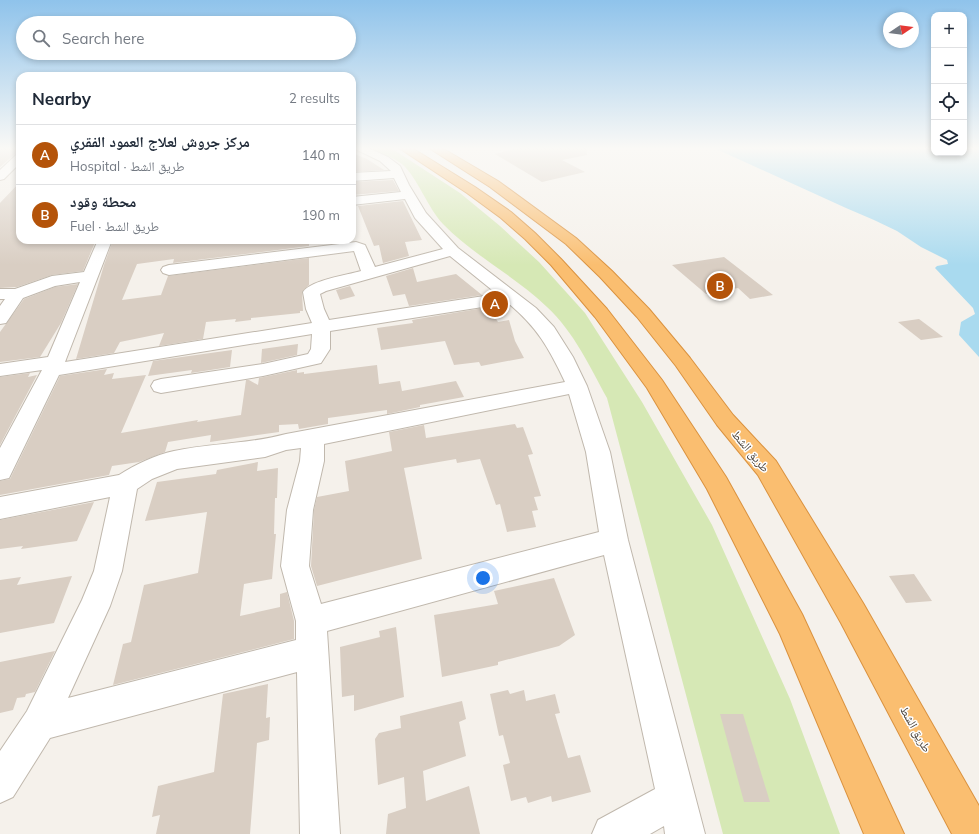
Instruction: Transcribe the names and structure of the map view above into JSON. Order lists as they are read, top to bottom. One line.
{"streets":{"highway":["طريق الشط"]},"north":"right","page":{"map_buttons":["+","−"],"search":"Search here","heading":["Nearby","2 results"],"list":[{"mark":"A","name":"مركز جروش لعلاج العمود الفقري","note":"Hospital · طريق الشط","value":"140 m"},{"mark":"B","name":"محطة وقود","note":"Fuel · طريق الشط","value":"190 m"}],"pins":["B","A"]}}
